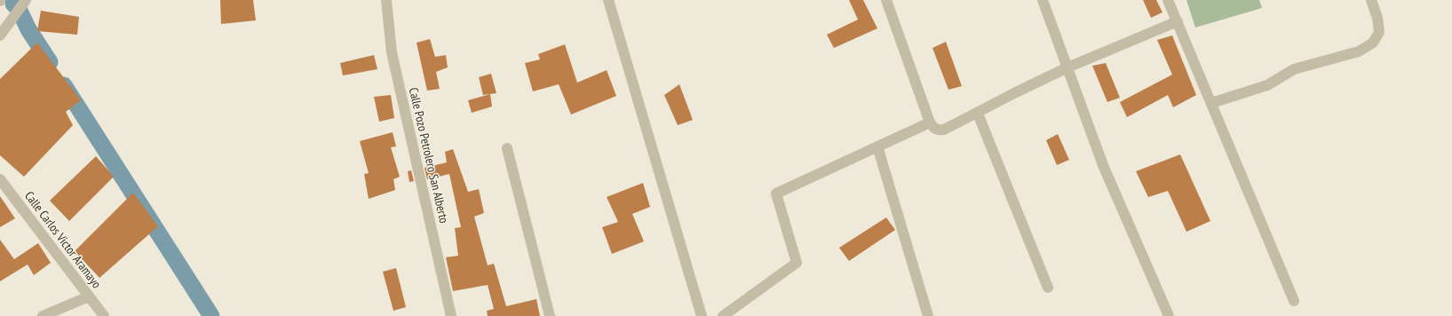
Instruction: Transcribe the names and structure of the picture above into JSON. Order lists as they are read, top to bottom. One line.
{"streets":{"street":["Calle Pozo Petrolero San Alberto","Calle Carlos Victor Aramayo"]}}
